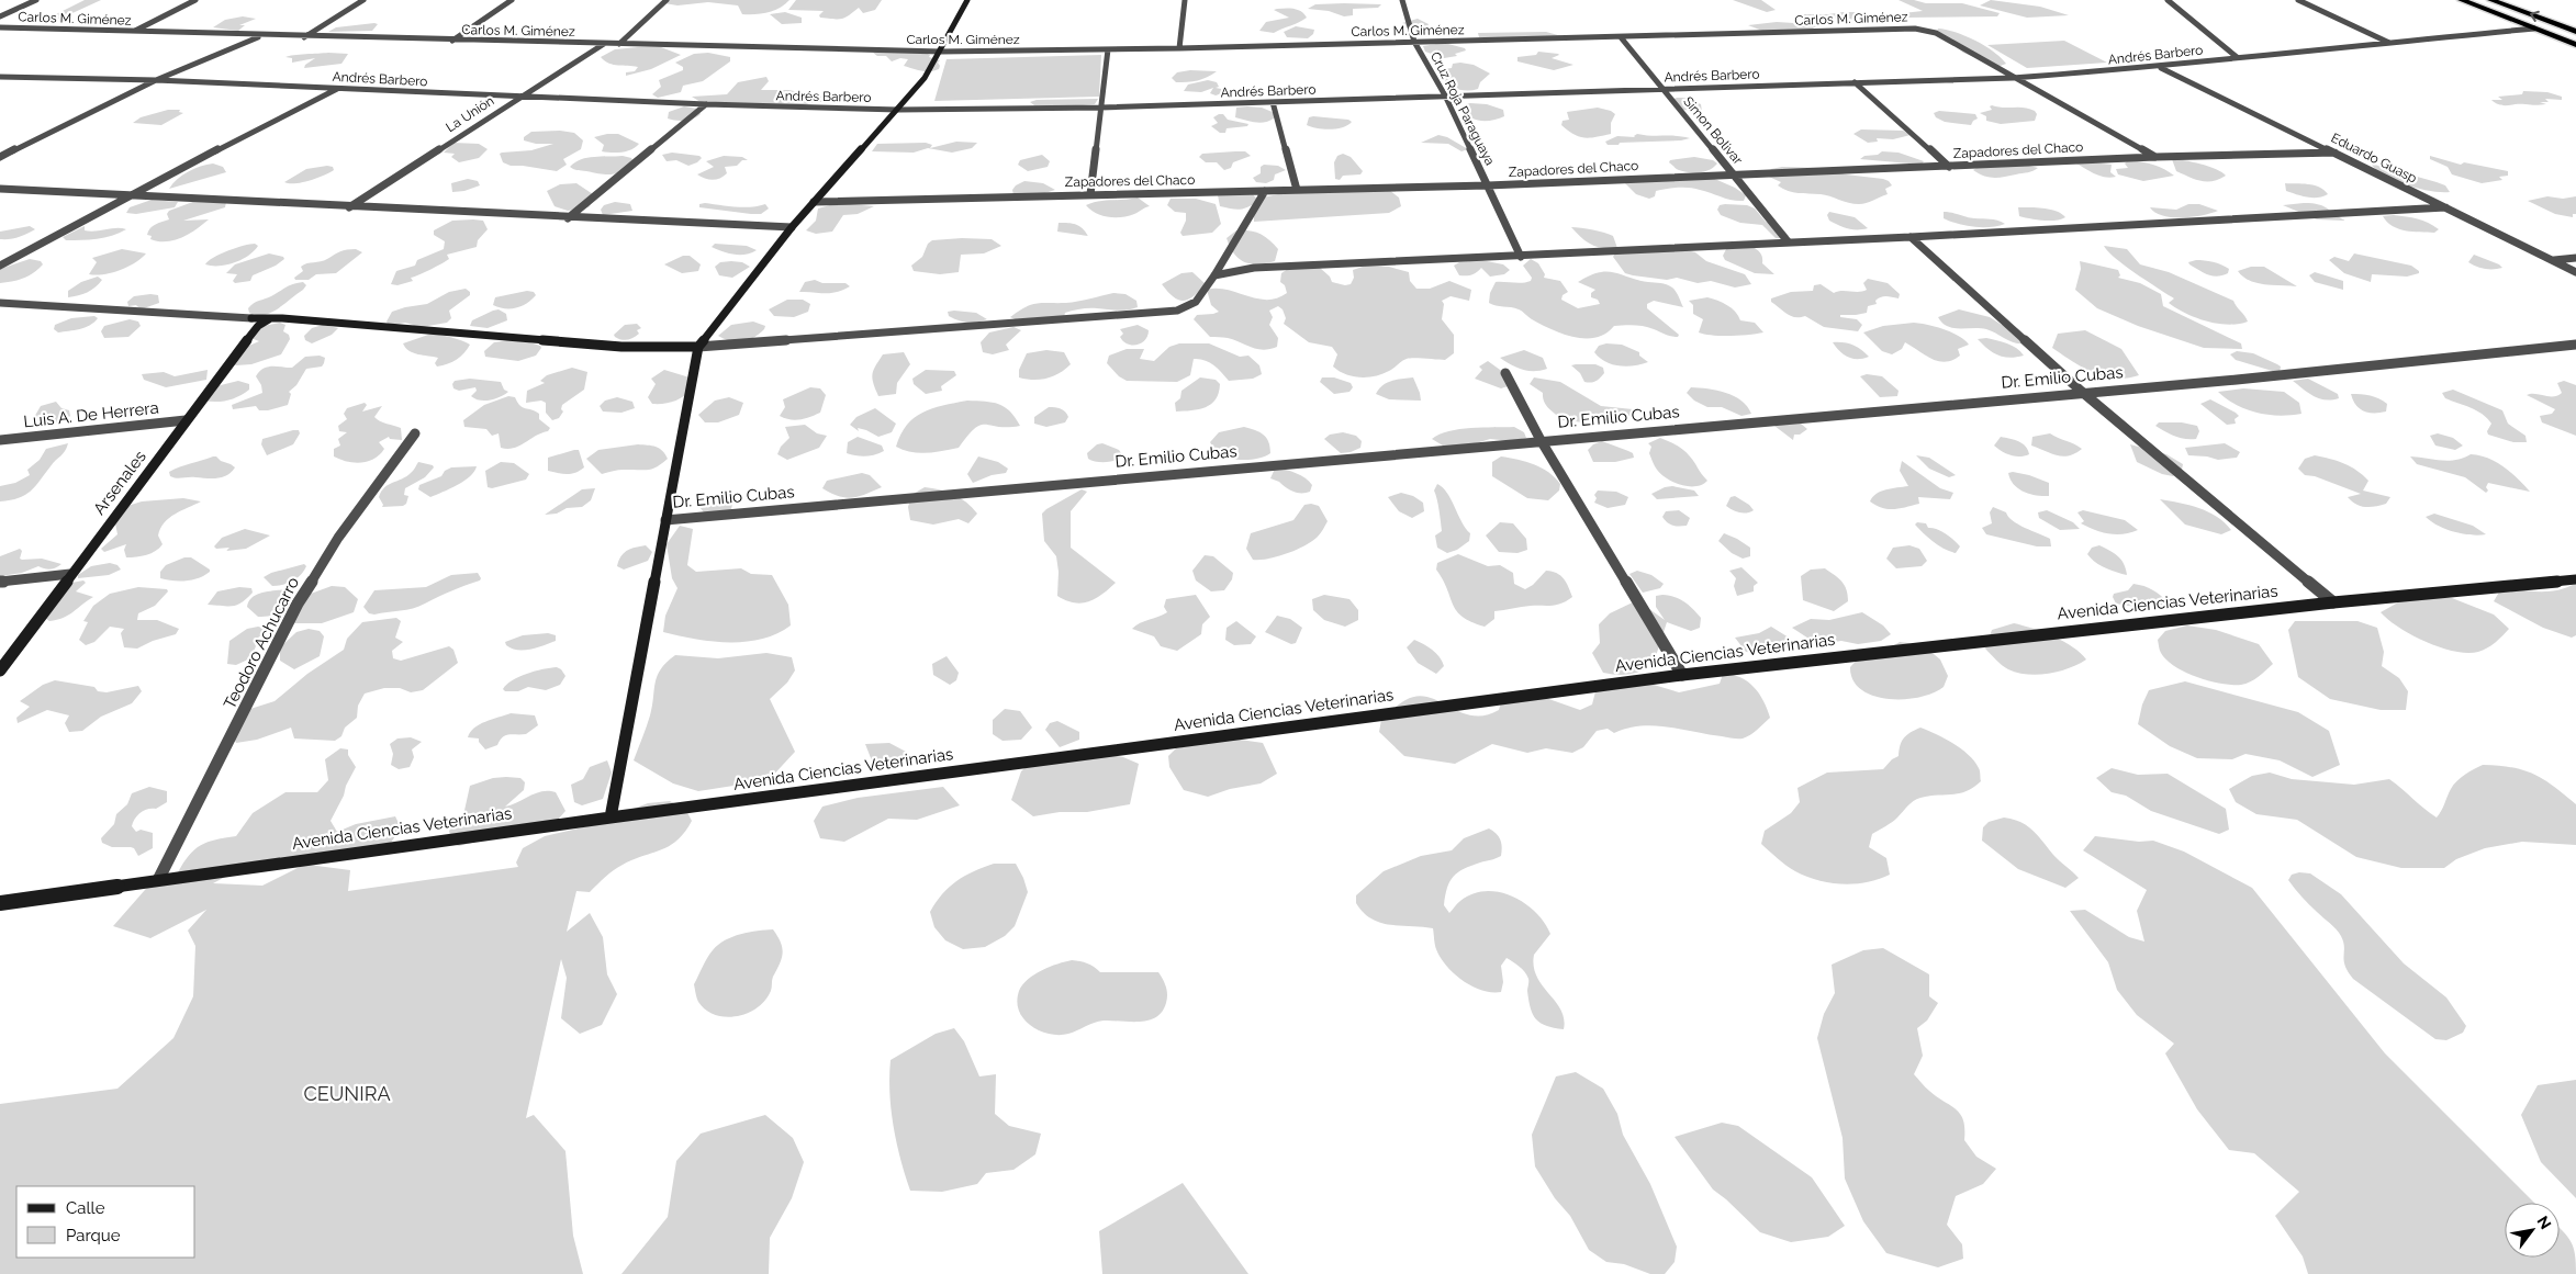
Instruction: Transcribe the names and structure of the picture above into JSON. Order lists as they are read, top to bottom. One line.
{"streets":{"street":["Carlos M. Giménez","Andrés Barbero","Cruz Roja Paraguaya","La Unión","Simon Bolivar","Zapadores del Chaco","Eduardo Guasp","Dr. Emilio Cubas","Luis A. De Herrera","Arsenales","Avenida Ciencias Veterinarias","Teodoro Achucarro"]},"crossings":[["Carlos M. Giménez","Andrés Barbero"],["Carlos M. Giménez","Cruz Roja Paraguaya"],["Carlos M. Giménez","La Unión"],["Carlos M. Giménez","Simon Bolivar"],["Andrés Barbero","Cruz Roja Paraguaya"],["Andrés Barbero","La Unión"],["Andrés Barbero","Simon Bolivar"],["Andrés Barbero","Eduardo Guasp"],["Cruz Roja Paraguaya","Zapadores del Chaco"],["Simon Bolivar","Zapadores del Chaco"],["Zapadores del Chaco","Eduardo Guasp"],["Luis A. De Herrera","Arsenales"],["Avenida Ciencias Veterinarias","Teodoro Achucarro"]],"parks":["CEUNIRA"],"legend":["Calle","Parque"],"north":"top right"}
